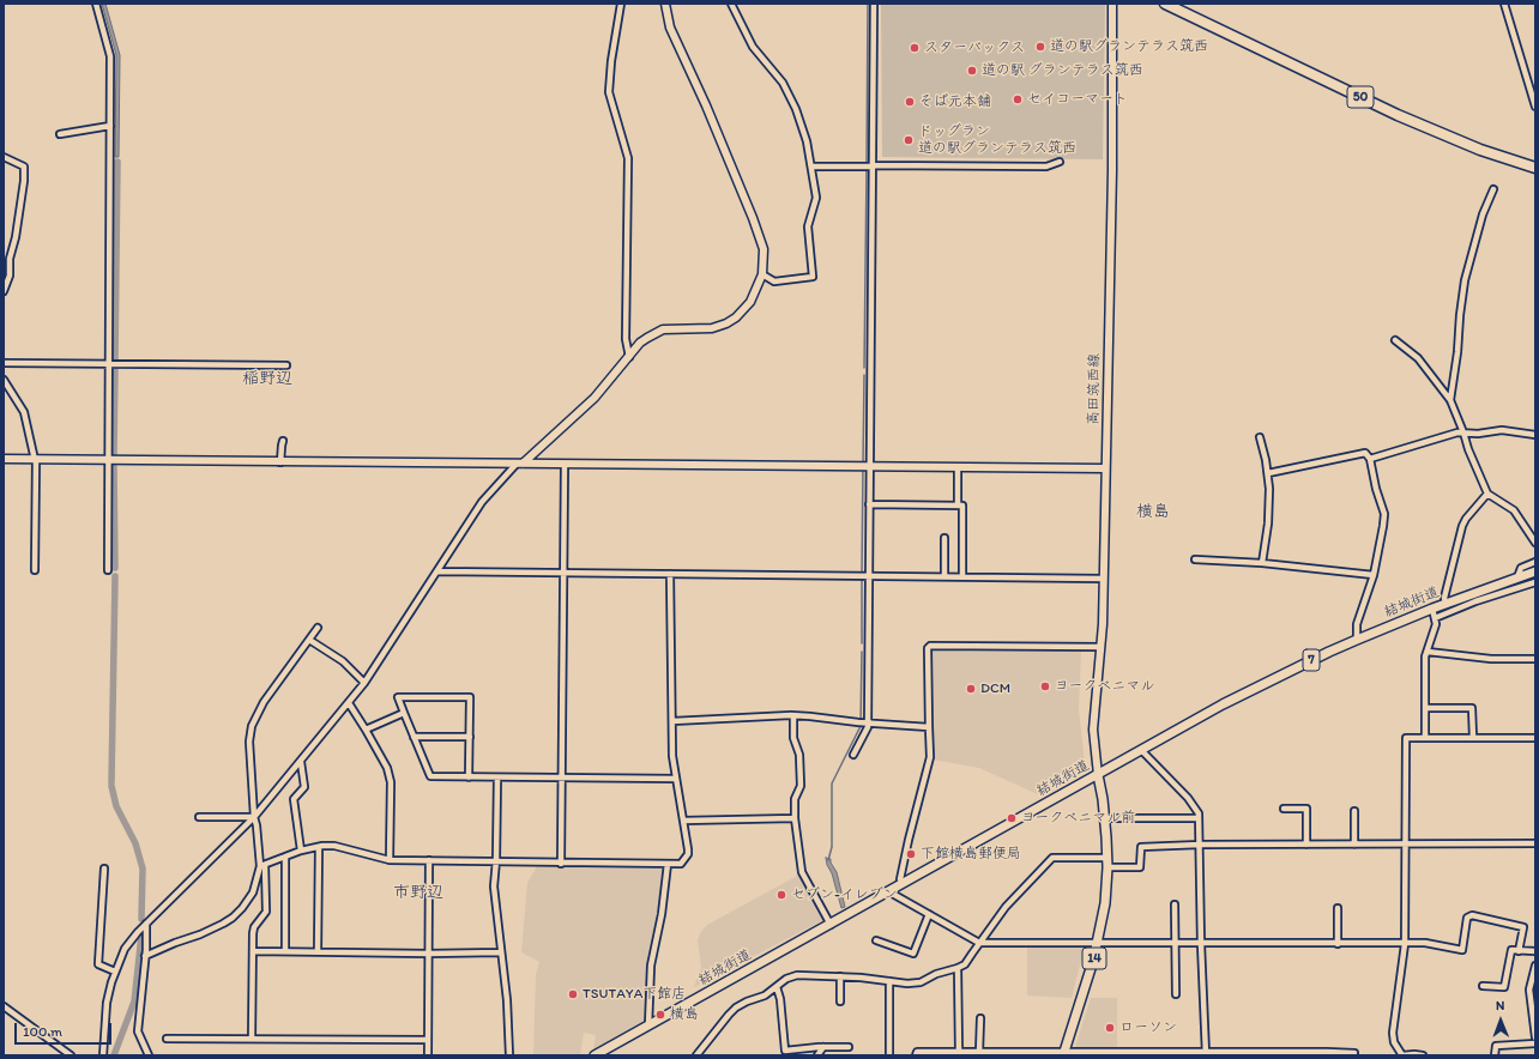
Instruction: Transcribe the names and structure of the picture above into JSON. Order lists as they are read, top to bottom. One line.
{"streets":{"highway":["50"],"main road":["結城街道","7","14"],"street":["高田筑西線"]},"crossings":[["高田筑西線","結城街道"],["高田筑西線","14"],["結城街道","14"]],"districts":["稲野辺","横島","市野辺"],"places":["道の駅グランテラス筑西","スターバックス","道の駅 グランテラス筑西","セイコーマート","そば元本舗","ドッグラン 道の駅グランテラス筑西","ヨークベニマル","DCM","ヨークベニマル前","下館横島郵便局","セブン-イレブン","TSUTAYA下館店","横島","ローソン"],"scale_bar":"100 m","north":"top"}
